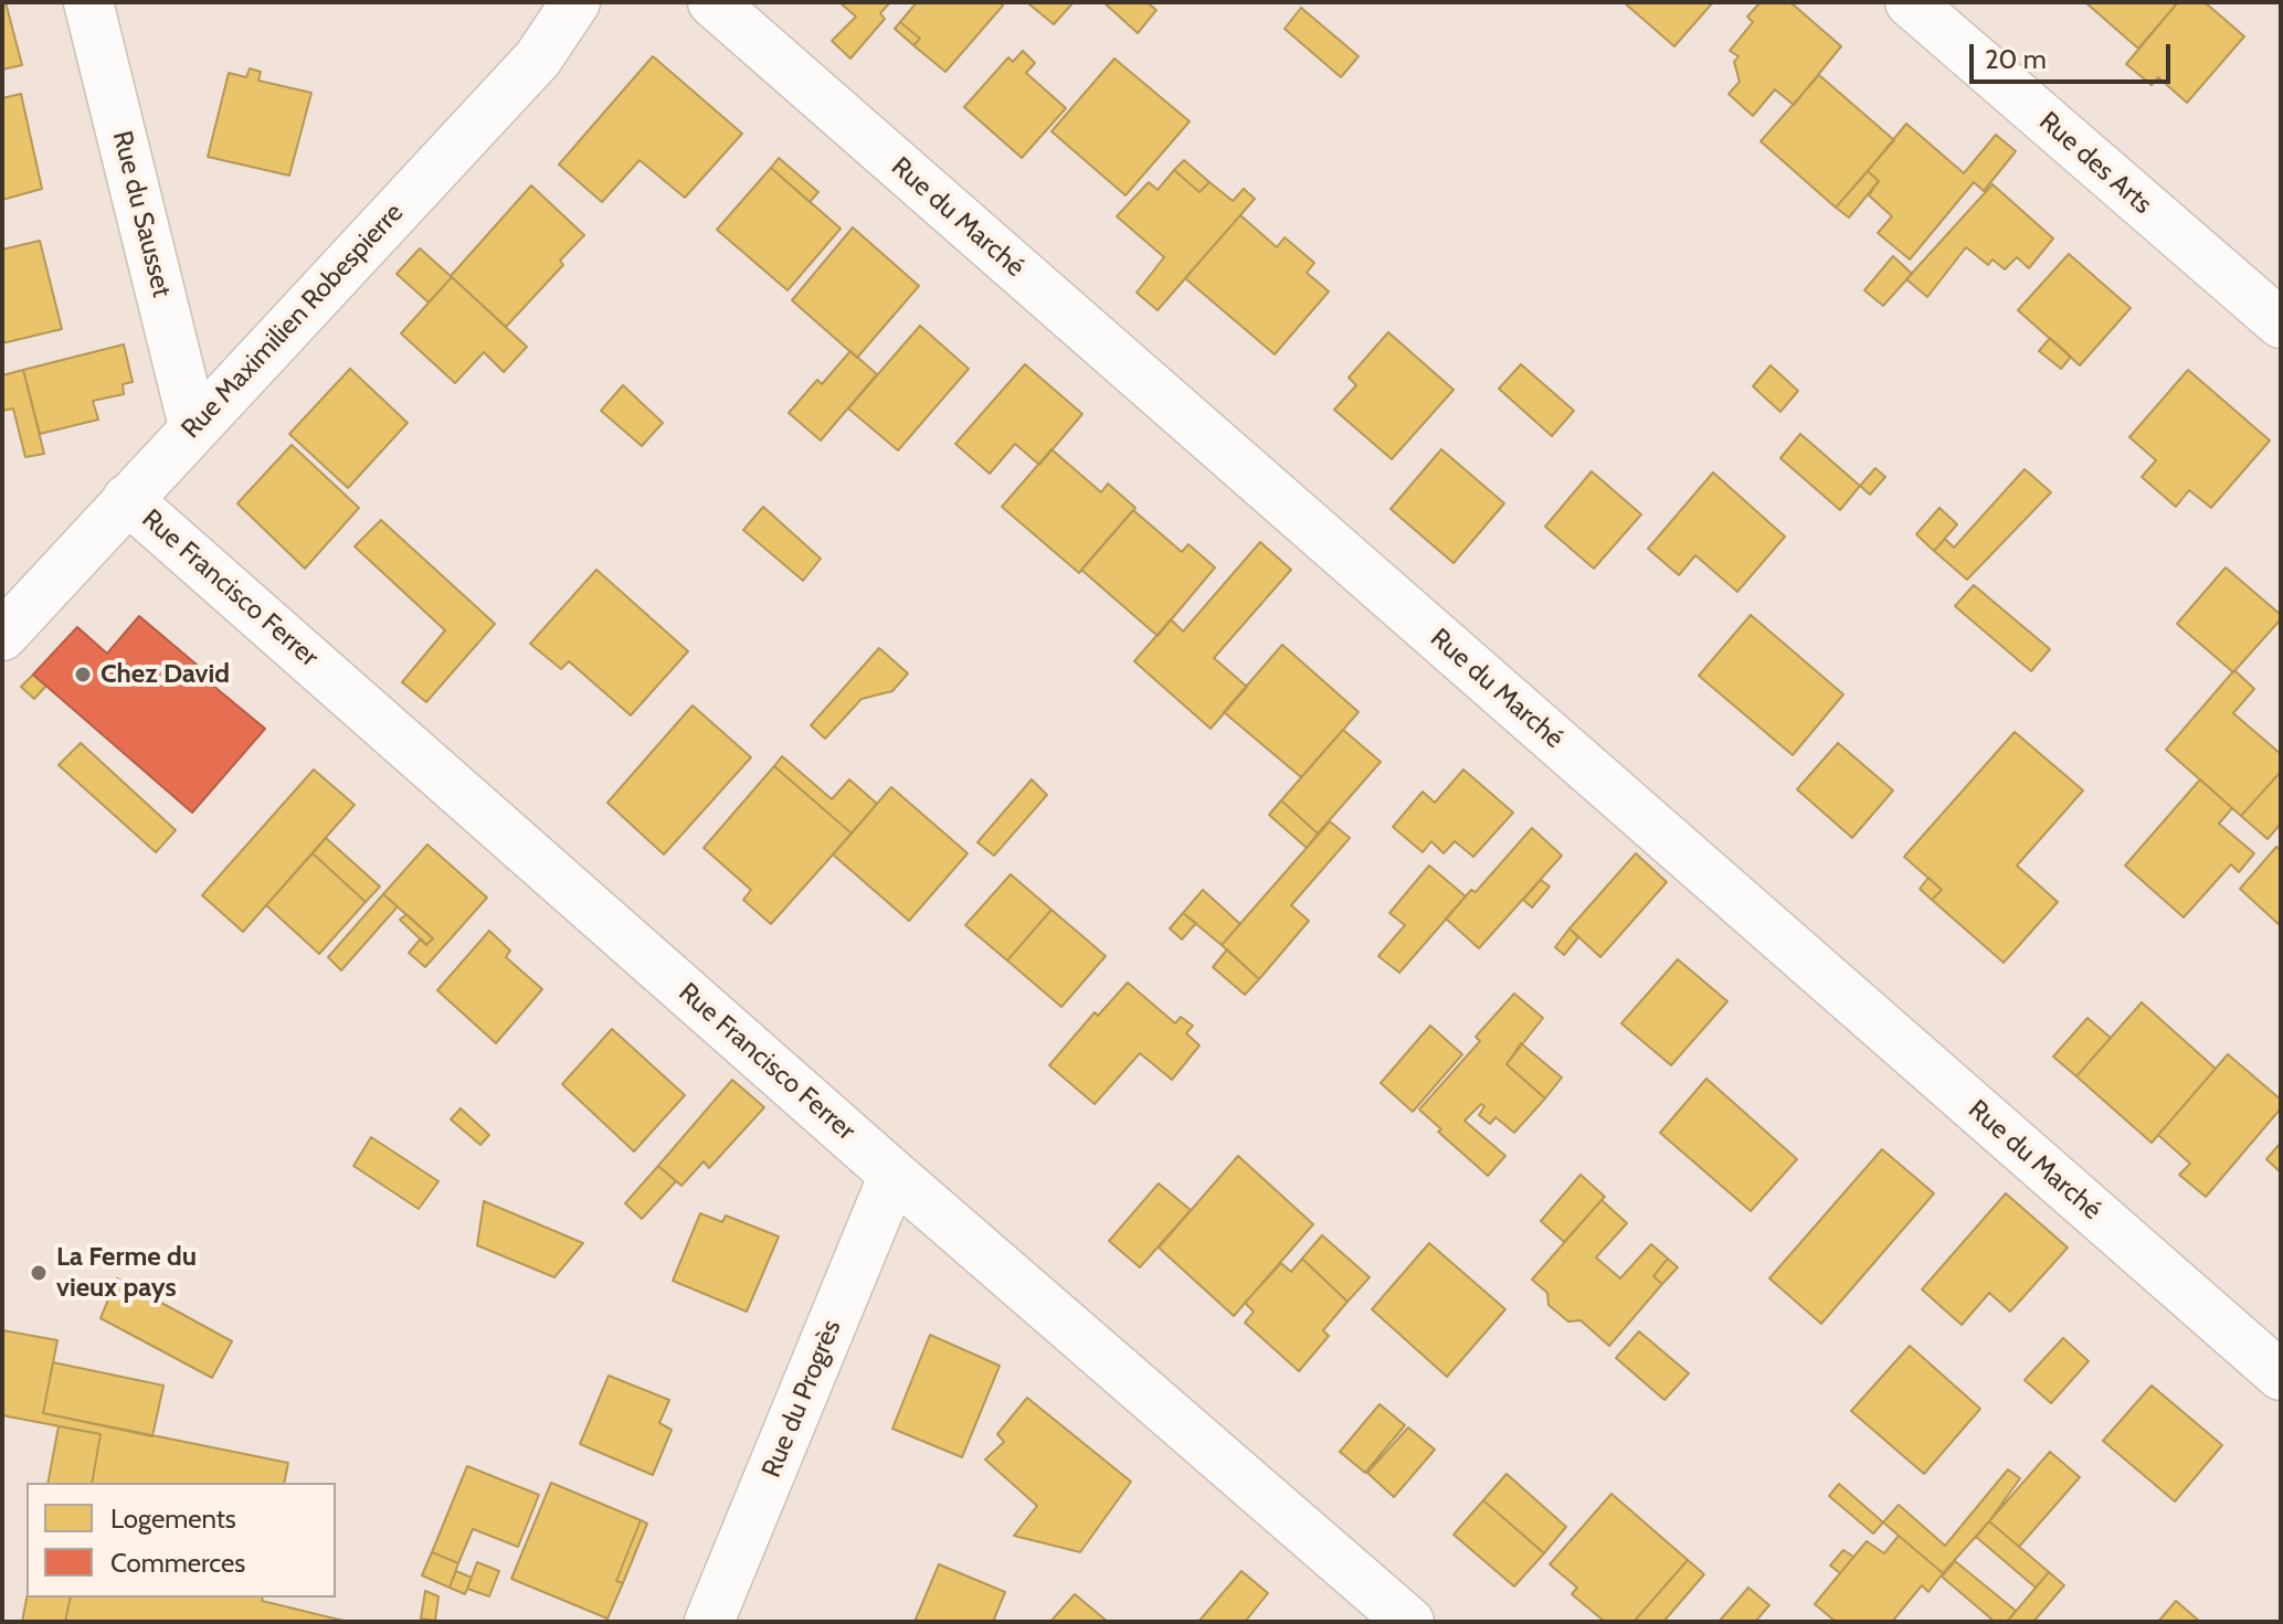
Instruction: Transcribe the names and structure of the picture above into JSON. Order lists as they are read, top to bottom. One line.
{"streets":{"street":["Rue des Arts","Rue du Sausset","Rue du Marché","Rue Maximilien Robespierre","Rue Francisco Ferrer","Rue du Progrès"]},"crossings":[["Rue du Sausset","Rue Maximilien Robespierre"],["Rue Maximilien Robespierre","Rue Francisco Ferrer"],["Rue Francisco Ferrer","Rue du Progrès"]],"places":["Chez David","La Ferme du vieux pays"],"legend":["Logements","Commerces"],"scale_bar":"20 m"}
